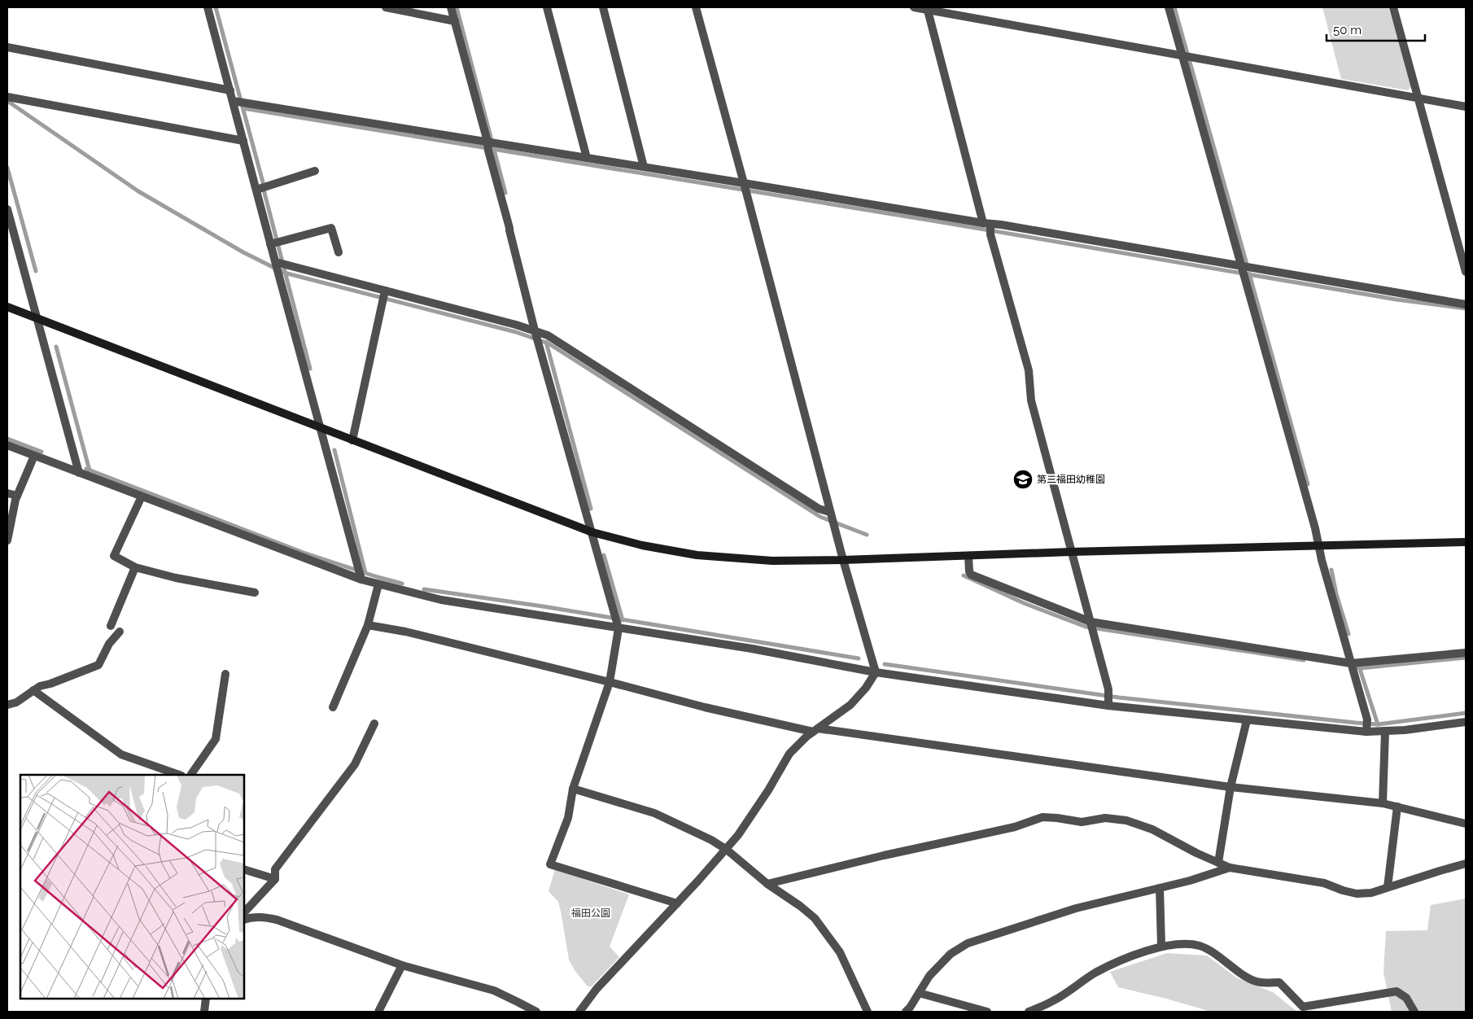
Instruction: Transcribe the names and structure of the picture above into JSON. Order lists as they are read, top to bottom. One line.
{"parks":["福田公園"],"places":{"school or university":["第二福田幼稚園"]},"scale_bar":"50 m"}
